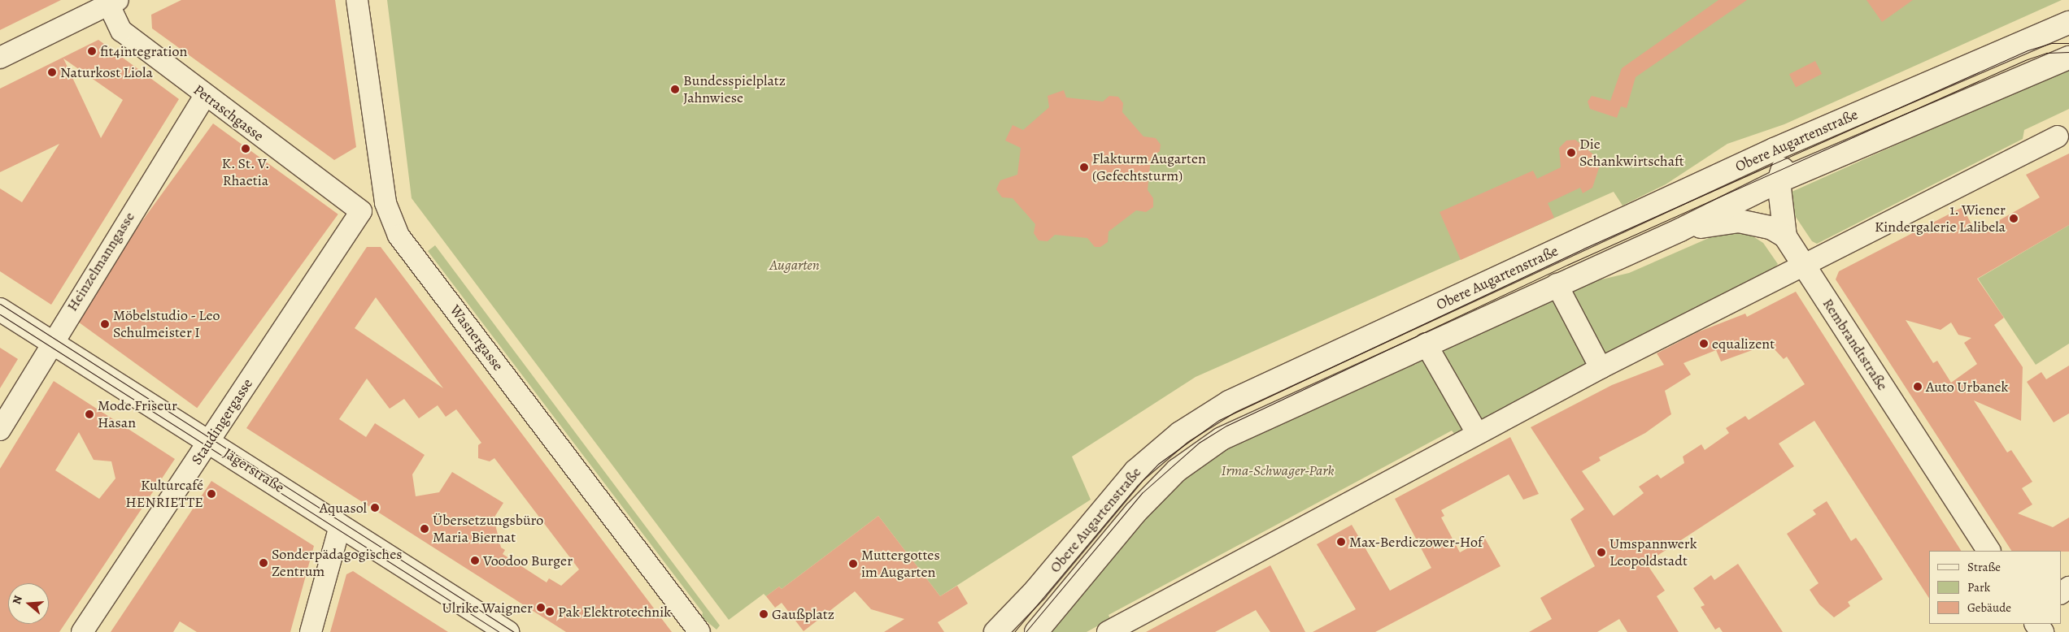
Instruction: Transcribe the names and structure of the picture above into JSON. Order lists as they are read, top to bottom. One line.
{"streets":{"street":["Petraschgasse","Obere Augartenstraße","Heinzelmanngasse","Wasnergasse","Rembrandtstraße","Staudingergasse","Jägerstraße"]},"crossings":[["Petraschgasse","Heinzelmanngasse"],["Petraschgasse","Staudingergasse"],["Obere Augartenstraße","Rembrandtstraße"],["Heinzelmanngasse","Jägerstraße"],["Staudingergasse","Jägerstraße"]],"parks":["Augarten","Irma-Schwager-Park"],"places":["fit4integration","Naturkost Liola","Bundesspielplatz Jahnwiese","K. St. V. Rhaetia","Die Schankwirtschaft","Flakturm Augarten (Gefechtsturm)","1. Wiener Kindergalerie Lalibela","Möbelstudio - Leo Schulmeister I","equalizent","Auto Urbanek","Mode Friseur Hasan","Kulturcafé HENRIETTE","Aquasol","Übersetzungsbüro Maria Biernat","Max-Berdiczower-Hof","Umspannwerk Leopoldstadt","Voodoo Burger","Sonderpädagogisches Zentrum","Muttergottes im Augarten","Ulrike Waigner","Pak Elektrotechnik","Gaußplatz"],"legend":["Straße","Park","Gebäude"],"north":"left"}
